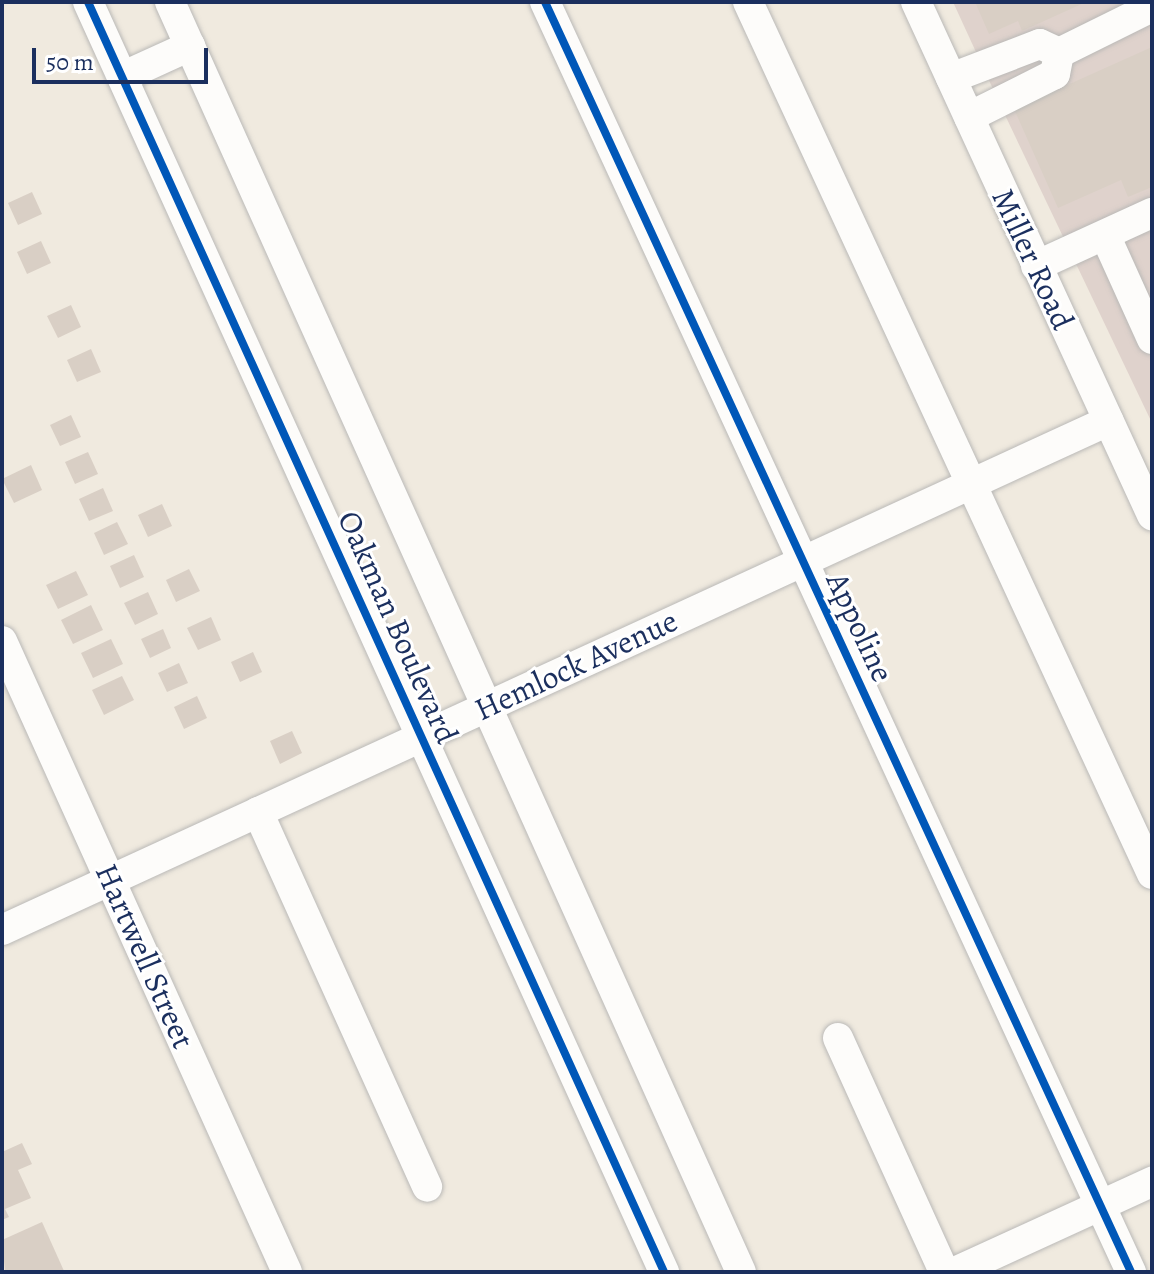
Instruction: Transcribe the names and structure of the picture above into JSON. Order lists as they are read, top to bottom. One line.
{"streets":{"street":["Miller Road","Oakman Boulevard","Appoline","Hemlock Avenue","Hartwell Street"]},"crossings":[["Miller Road","Hemlock Avenue"],["Oakman Boulevard","Hemlock Avenue"],["Appoline","Hemlock Avenue"],["Hemlock Avenue","Hartwell Street"]],"scale_bar":"50 m"}
